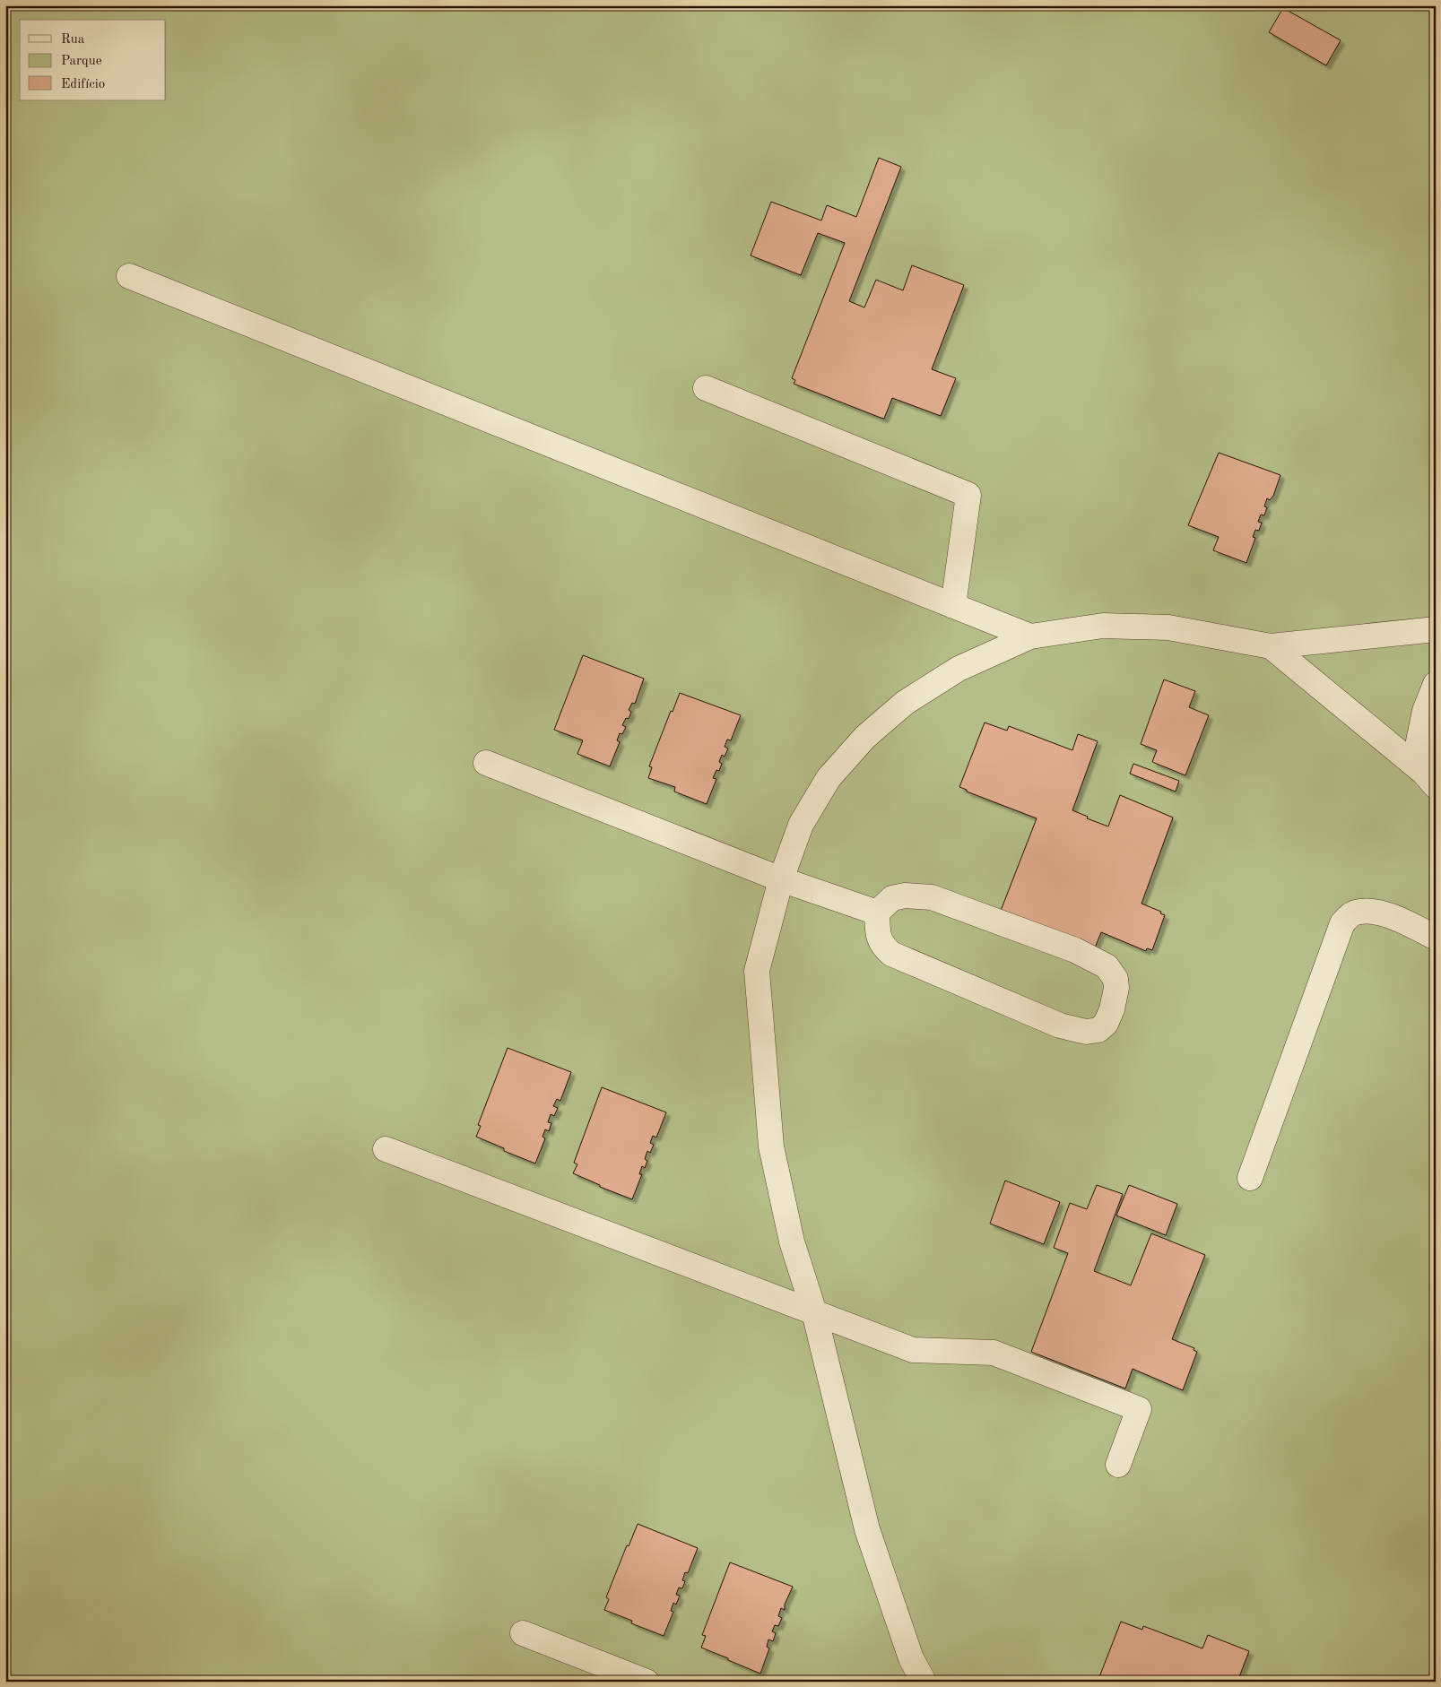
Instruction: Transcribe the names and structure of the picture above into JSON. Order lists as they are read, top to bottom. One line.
{"legend":["Rua","Parque","Edifício"]}
